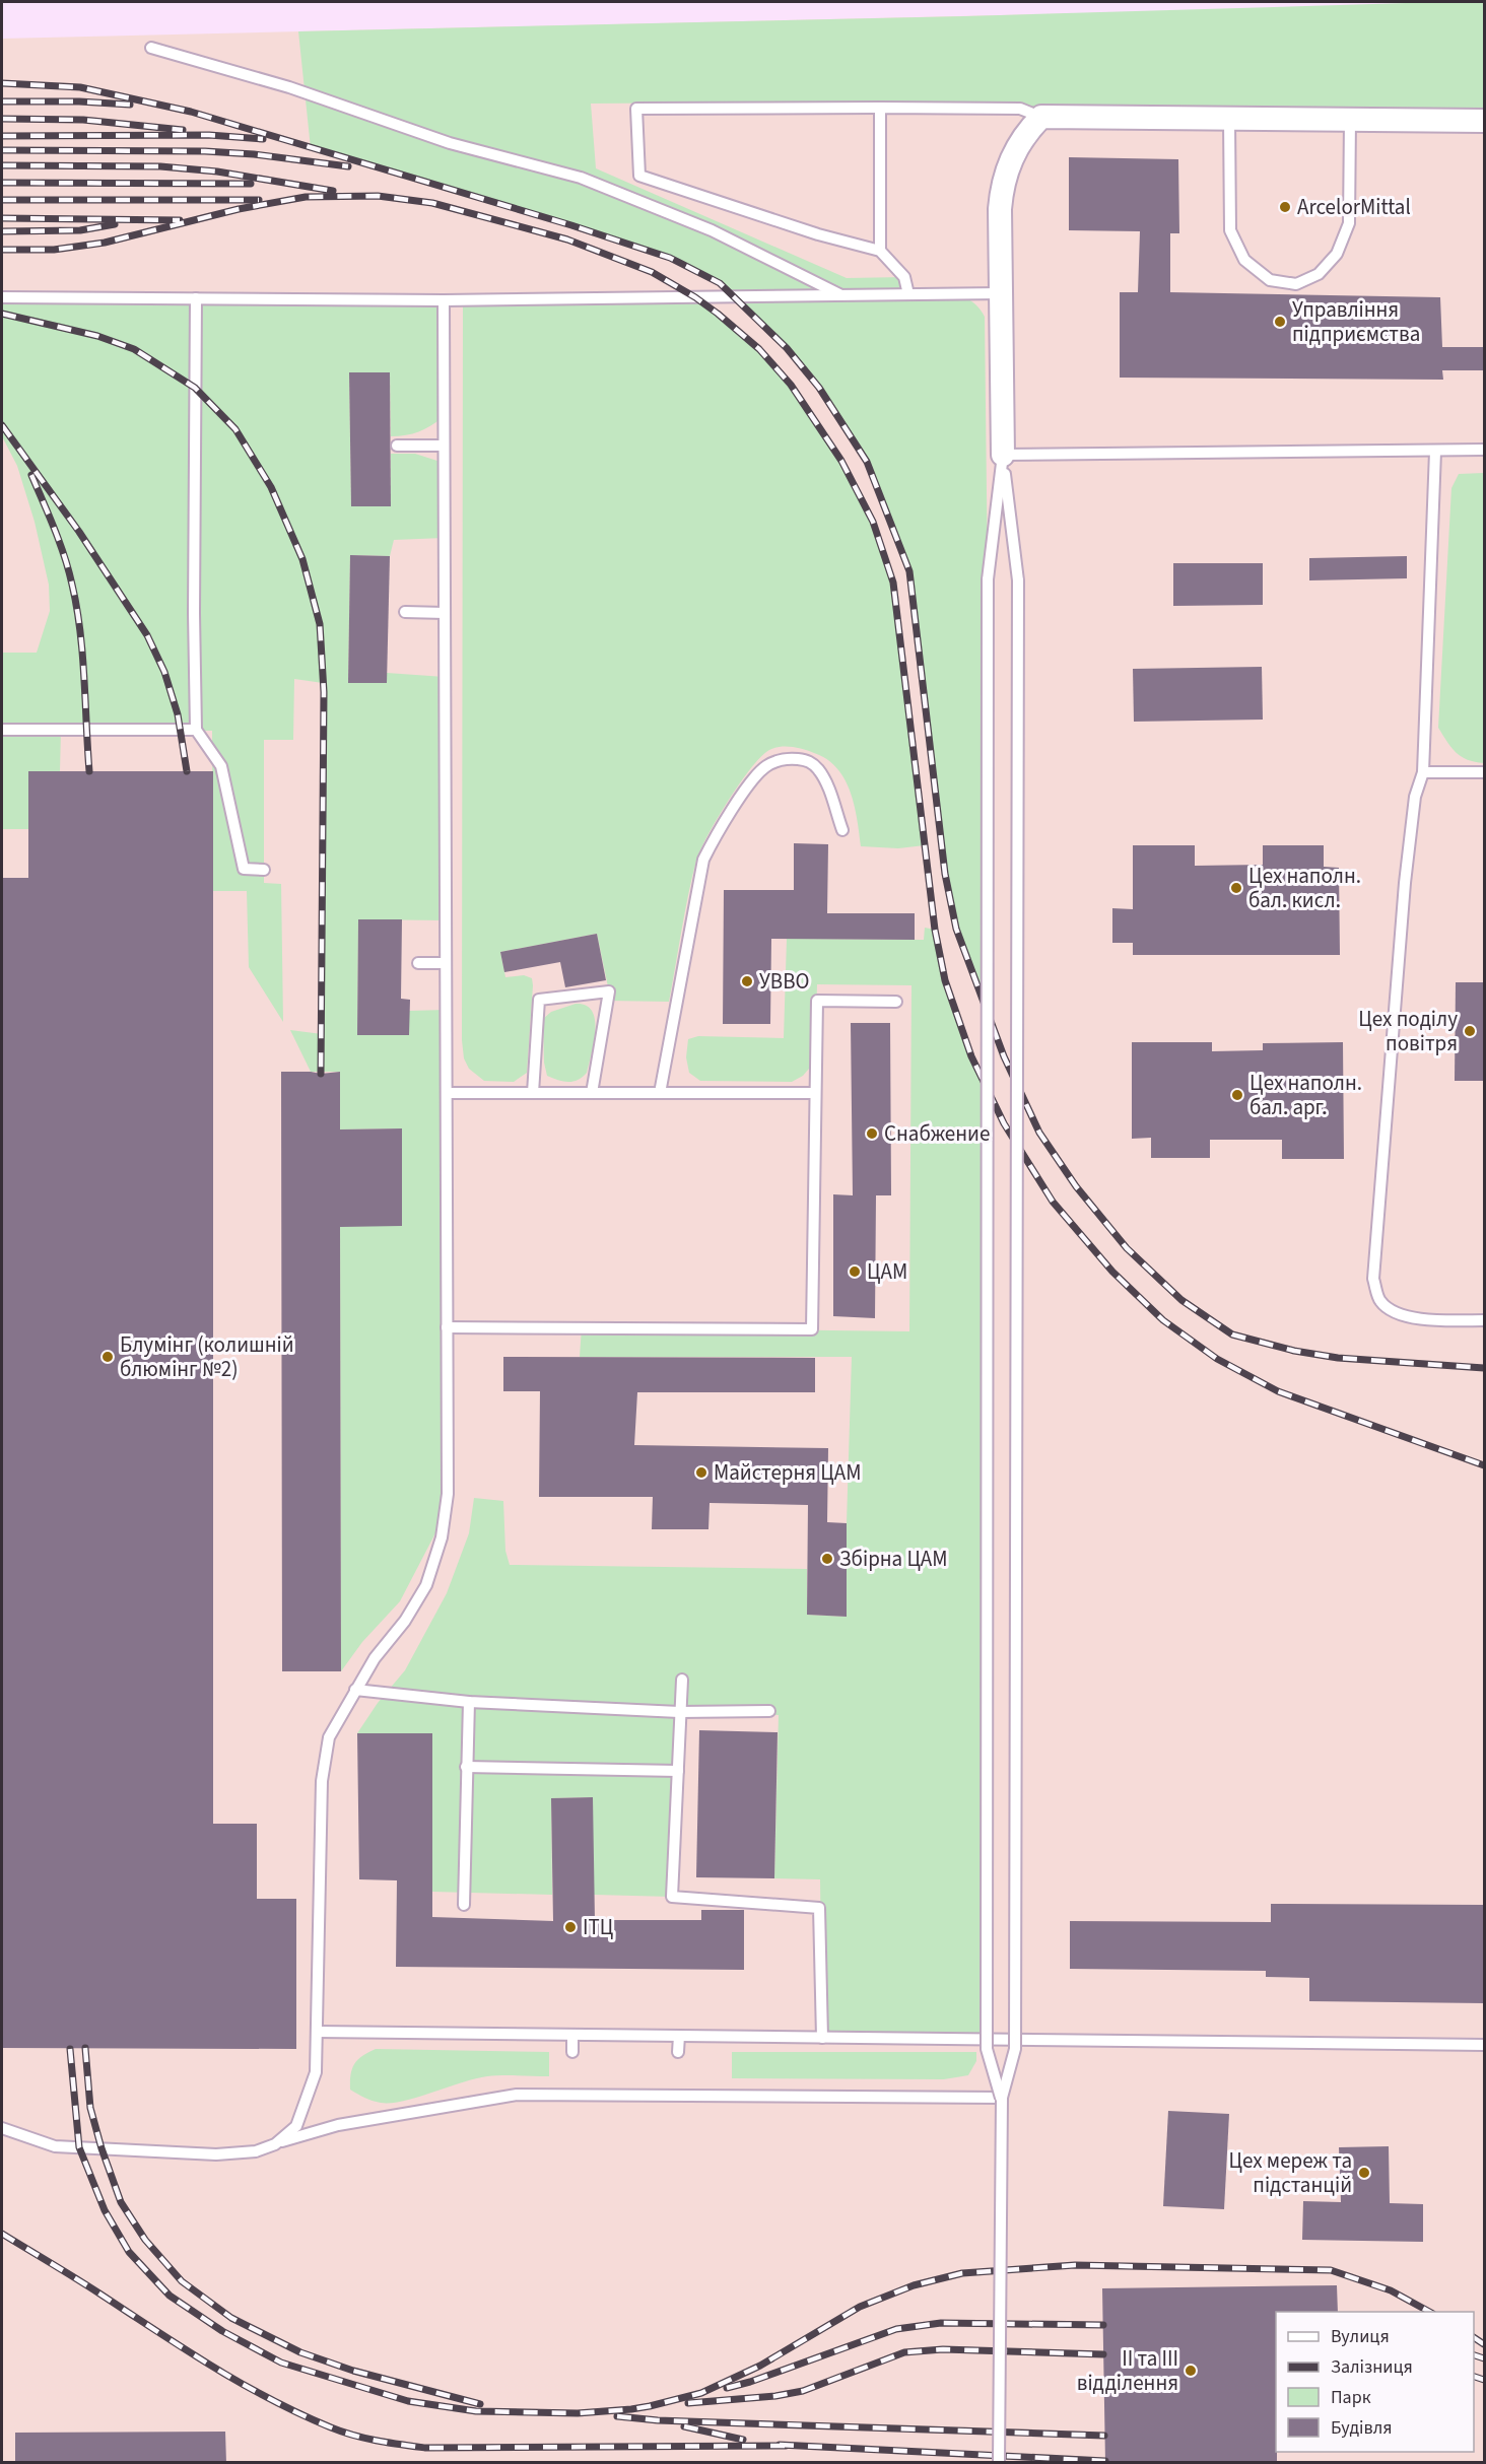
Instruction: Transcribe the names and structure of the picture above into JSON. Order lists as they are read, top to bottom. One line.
{"places":["ArcelorMittal","Управління підприємства","Цех наполн. бал. кисл.","УВВО","Цех поділу повітря","Цех наполн. бал. арг.","Снабжение","ЦАМ","Блумінг (колишній блюмінг №2)","Майстерня ЦАМ","Збірна ЦАМ","ІТЦ","Цех мереж та підстанцій","II та III відділення"],"legend":["Вулиця","Залізниця","Парк","Будівля"]}
